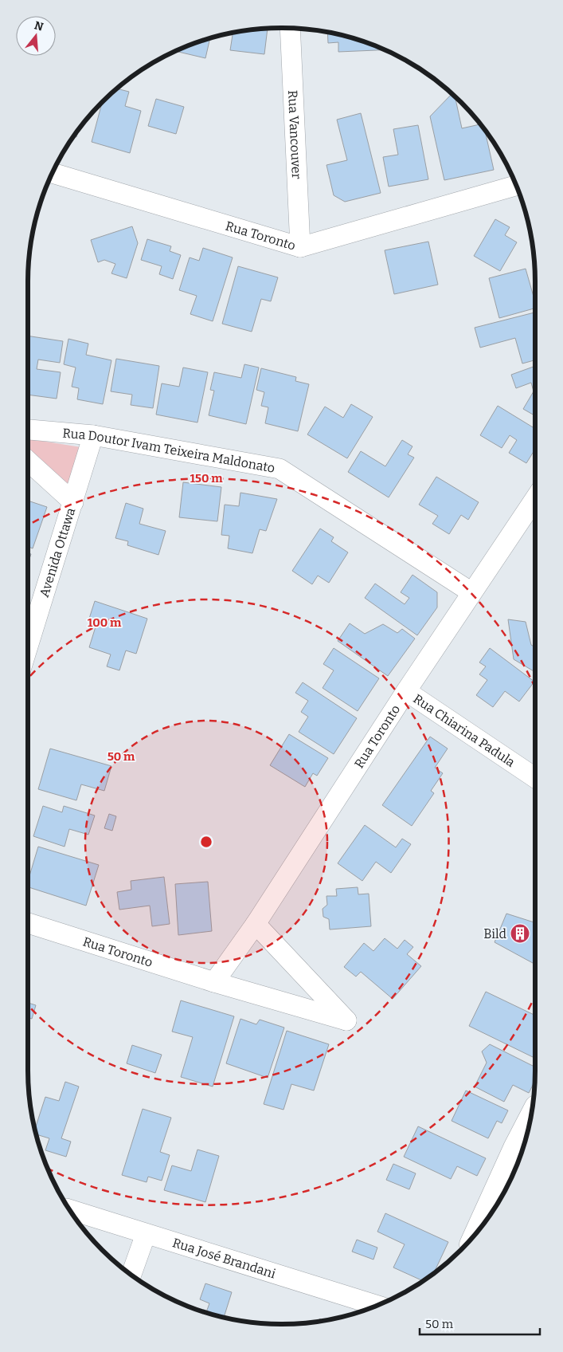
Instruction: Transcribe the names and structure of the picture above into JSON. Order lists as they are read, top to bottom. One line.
{"streets":{"street":["Rua Vancouver","Rua Toronto","Rua Doutor Ivam Teixeira Maldonato","Avenida Ottawa","Rua Chiarina Padula","Rua José Brandani"]},"crossings":[["Rua Vancouver","Rua Toronto"],["Rua Toronto","Rua Doutor Ivam Teixeira Maldonato"],["Rua Toronto","Rua Chiarina Padula"],["Rua Doutor Ivam Teixeira Maldonato","Avenida Ottawa"]],"places":{"building":["Bild"]},"scale_bar":"50 m","north":"top","rings":["150 m","100 m","50 m"]}
